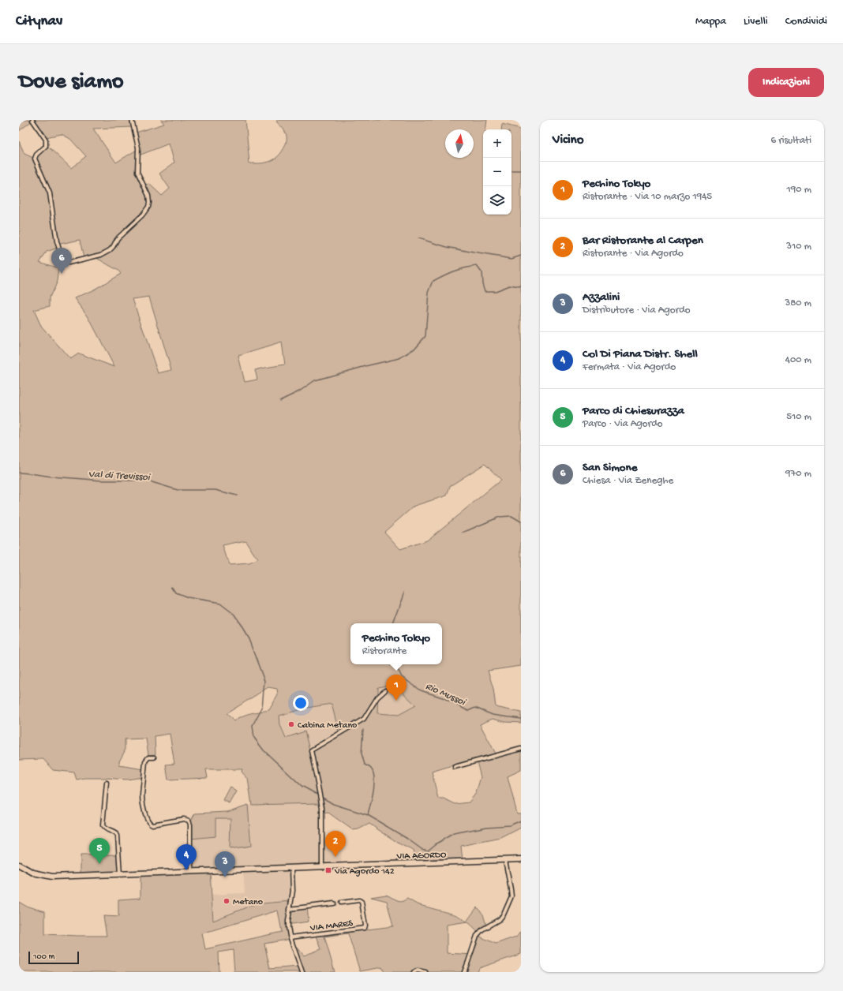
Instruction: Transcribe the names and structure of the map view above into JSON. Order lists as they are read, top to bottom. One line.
{"streets":{"main road":["VIA AGORDO"],"street":["VIA MARES"]},"water":["Val di Trevissoi","Rio Mussoi"],"places":{"other":["Cabina Metano","Metano"],"transit":["Via Agordo 142"]},"scale_bar":"100 m","north":"top","page":{"header":"Citynav","nav":["Mappa","Livelli","Condividi"],"buttons":"Indicazioni","title":"Dove siamo","heading":["Vicino","6 risultati"],"map_buttons":["+","−"],"list":[{"mark":"1","name":"Pechino Tokyo","note":"Ristorante · Via 10 marzo 1945","value":"190 m"},{"mark":"2","name":"Bar Ristorante al Carpen","note":"Ristorante · Via Agordo","value":"310 m"},{"mark":"3","name":"Azzalini","note":"Distributore · Via Agordo","value":"380 m"},{"mark":"4","name":"Col Di Piana Distr. Shell","note":"Fermata · Via Agordo","value":"400 m"},{"mark":"5","name":"Parco di Chiesurazza","note":"Parco · Via Agordo","value":"510 m"},{"mark":"6","name":"San Simone","note":"Chiesa · Via Zeneghe","value":"970 m"}],"pins":["6","1","2","5","4","3"],"popup":["Pechino Tokyo","Ristorante"],"scale":"100 m"}}
